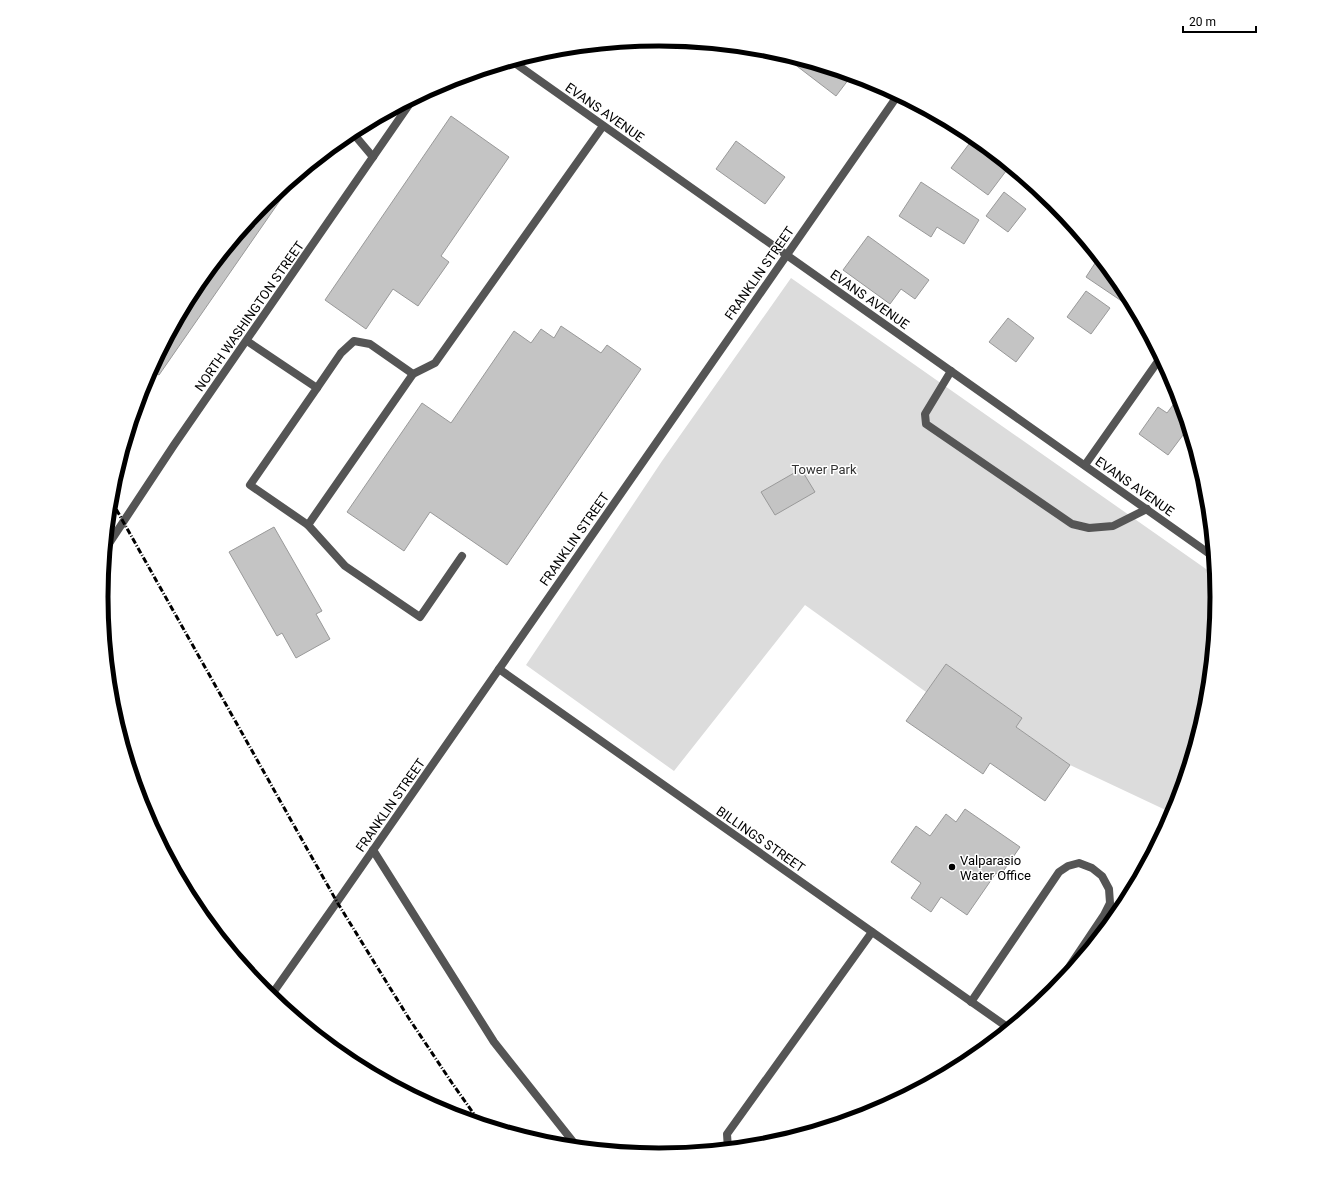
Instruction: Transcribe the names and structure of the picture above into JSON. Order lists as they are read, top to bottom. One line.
{"streets":{"street":["EVANS AVENUE","FRANKLIN STREET","NORTH WASHINGTON STREET","BILLINGS STREET"]},"crossings":[["EVANS AVENUE","FRANKLIN STREET"],["FRANKLIN STREET","BILLINGS STREET"]],"parks":["Tower Park"],"places":["Valparasio Water Office"],"scale_bar":"20 m"}
